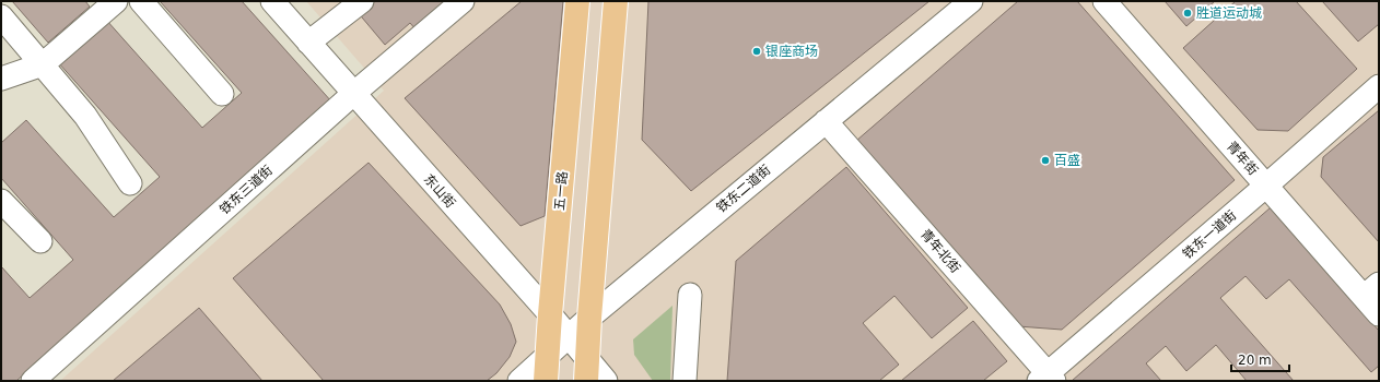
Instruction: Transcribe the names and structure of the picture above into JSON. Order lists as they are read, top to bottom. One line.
{"streets":{"main road":["五一路"],"street":["青年街","铁东二道街","铁东三道街","东山街","铁东一道街","青年北街"]},"crossings":[["青年街","铁东一道街"],["铁东二道街","东山街"],["铁东二道街","五一路"],["铁东二道街","青年北街"],["铁东三道街","东山街"],["东山街","五一路"],["铁东一道街","青年北街"]],"places":["胜道运动城","银座商场","百盛"],"scale_bar":"20 m"}
